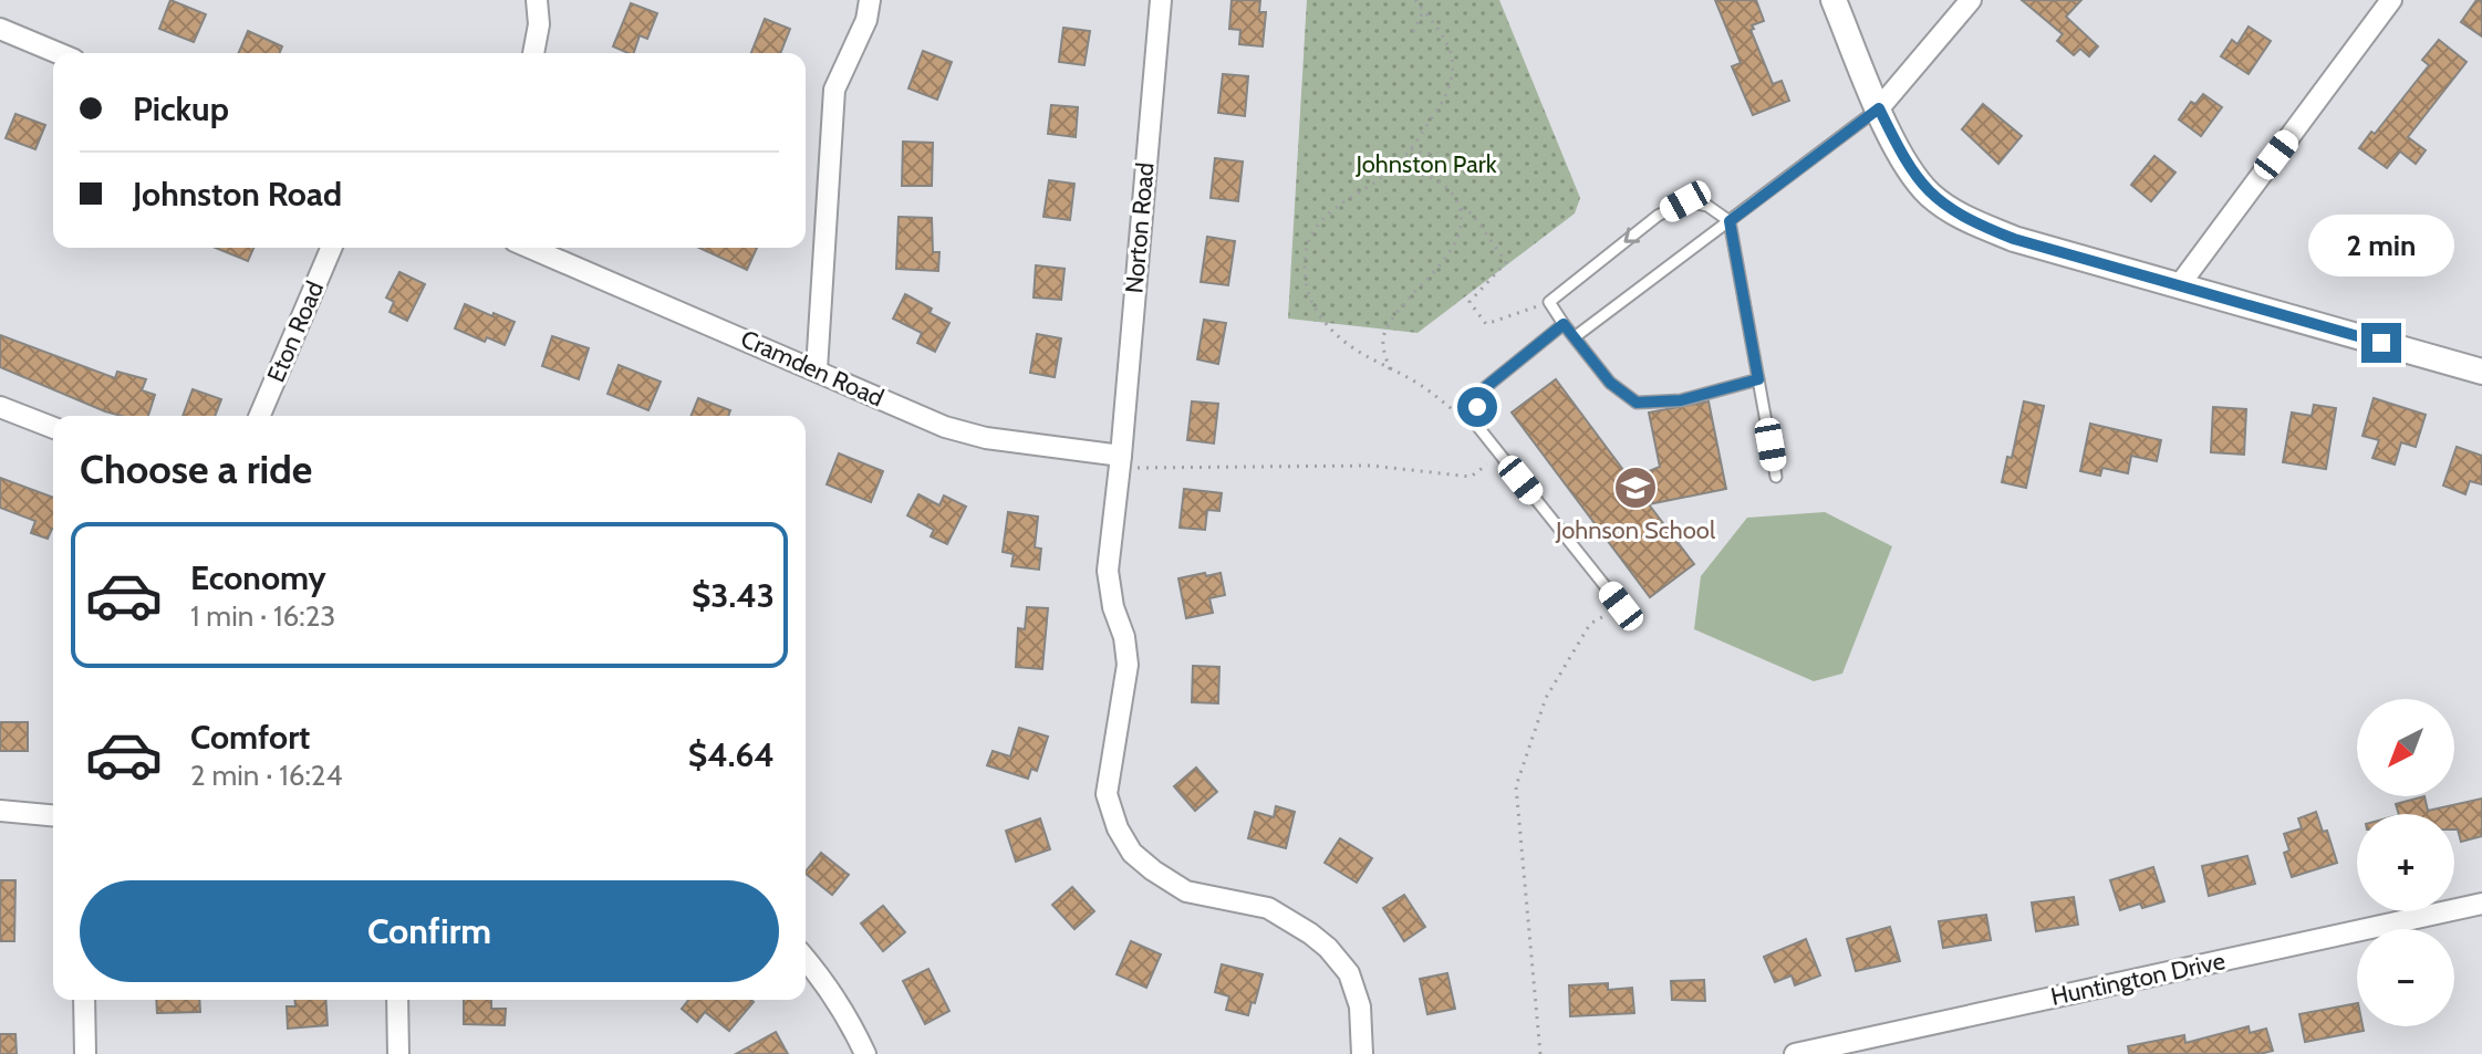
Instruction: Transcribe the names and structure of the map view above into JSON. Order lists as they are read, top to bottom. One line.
{"streets":{"street":["Norton Road","Eton Road","Cramden Road","Huntington Drive"]},"crossings":[["Norton Road","Cramden Road"]],"parks":["Johnston Park"],"places":{"school or university":["Johnson School"]},"north":"bottom left","page":{"banner":["Pickup","Johnston Road"],"bubble":"2 min","heading":"Choose a ride","list":[{"name":"Economy","note":"1 min · 16:23","value":"$3.43"},{"name":"Comfort","note":"2 min · 16:24","value":"$4.64"}],"map_buttons":["+","−"],"buttons":"Confirm"}}
